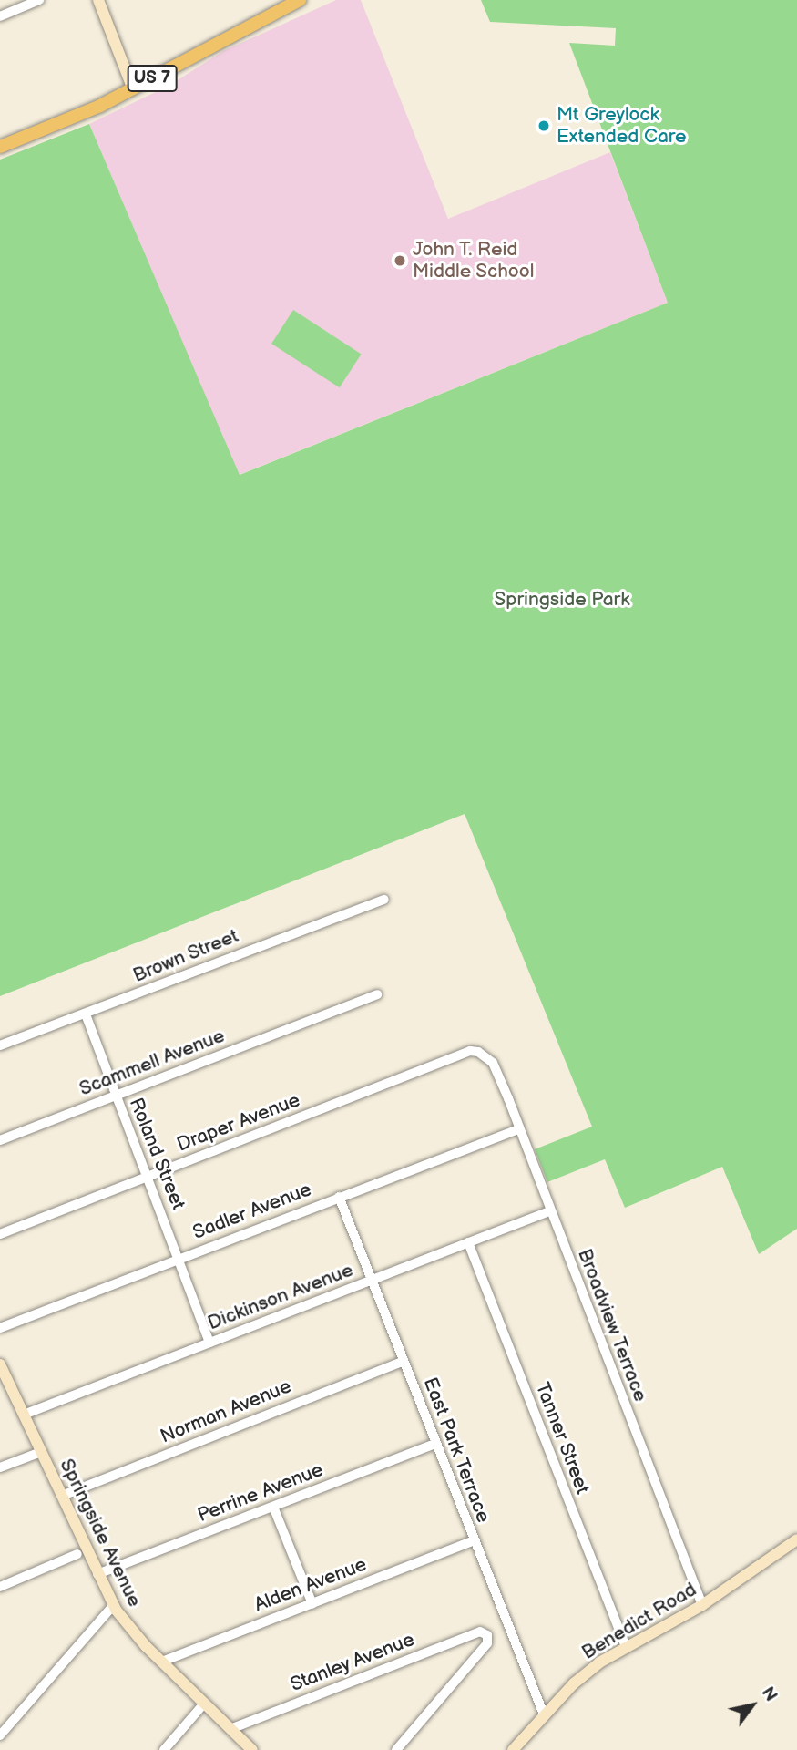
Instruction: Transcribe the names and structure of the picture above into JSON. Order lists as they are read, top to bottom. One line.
{"streets":{"main road":["US 7"],"street":["Brown Street","Scammell Avenue","Draper Avenue","Roland Street","Sadler Avenue","Dickinson Avenue","Broadview Terrace","Norman Avenue","Tanner Street","East Park Terrace","Perrine Avenue","Springside Avenue","Alden Avenue","Benedict Road","Stanley Avenue"]},"crossings":[["Brown Street","Roland Street"],["Scammell Avenue","Roland Street"],["Draper Avenue","Roland Street"],["Draper Avenue","Broadview Terrace"],["Roland Street","Sadler Avenue"],["Roland Street","Dickinson Avenue"],["Sadler Avenue","Broadview Terrace"],["Sadler Avenue","East Park Terrace"],["Dickinson Avenue","Broadview Terrace"],["Dickinson Avenue","Tanner Street"],["Dickinson Avenue","East Park Terrace"],["Dickinson Avenue","Springside Avenue"],["Broadview Terrace","Benedict Road"],["Norman Avenue","East Park Terrace"],["Norman Avenue","Springside Avenue"],["Tanner Street","Benedict Road"],["East Park Terrace","Perrine Avenue"],["East Park Terrace","Alden Avenue"],["East Park Terrace","Benedict Road"],["Perrine Avenue","Springside Avenue"],["Springside Avenue","Alden Avenue"],["Springside Avenue","Stanley Avenue"]],"parks":["Springside Park"],"places":["Mt Greylock Extended Care","John T. Reid Middle School"],"north":"top right"}
